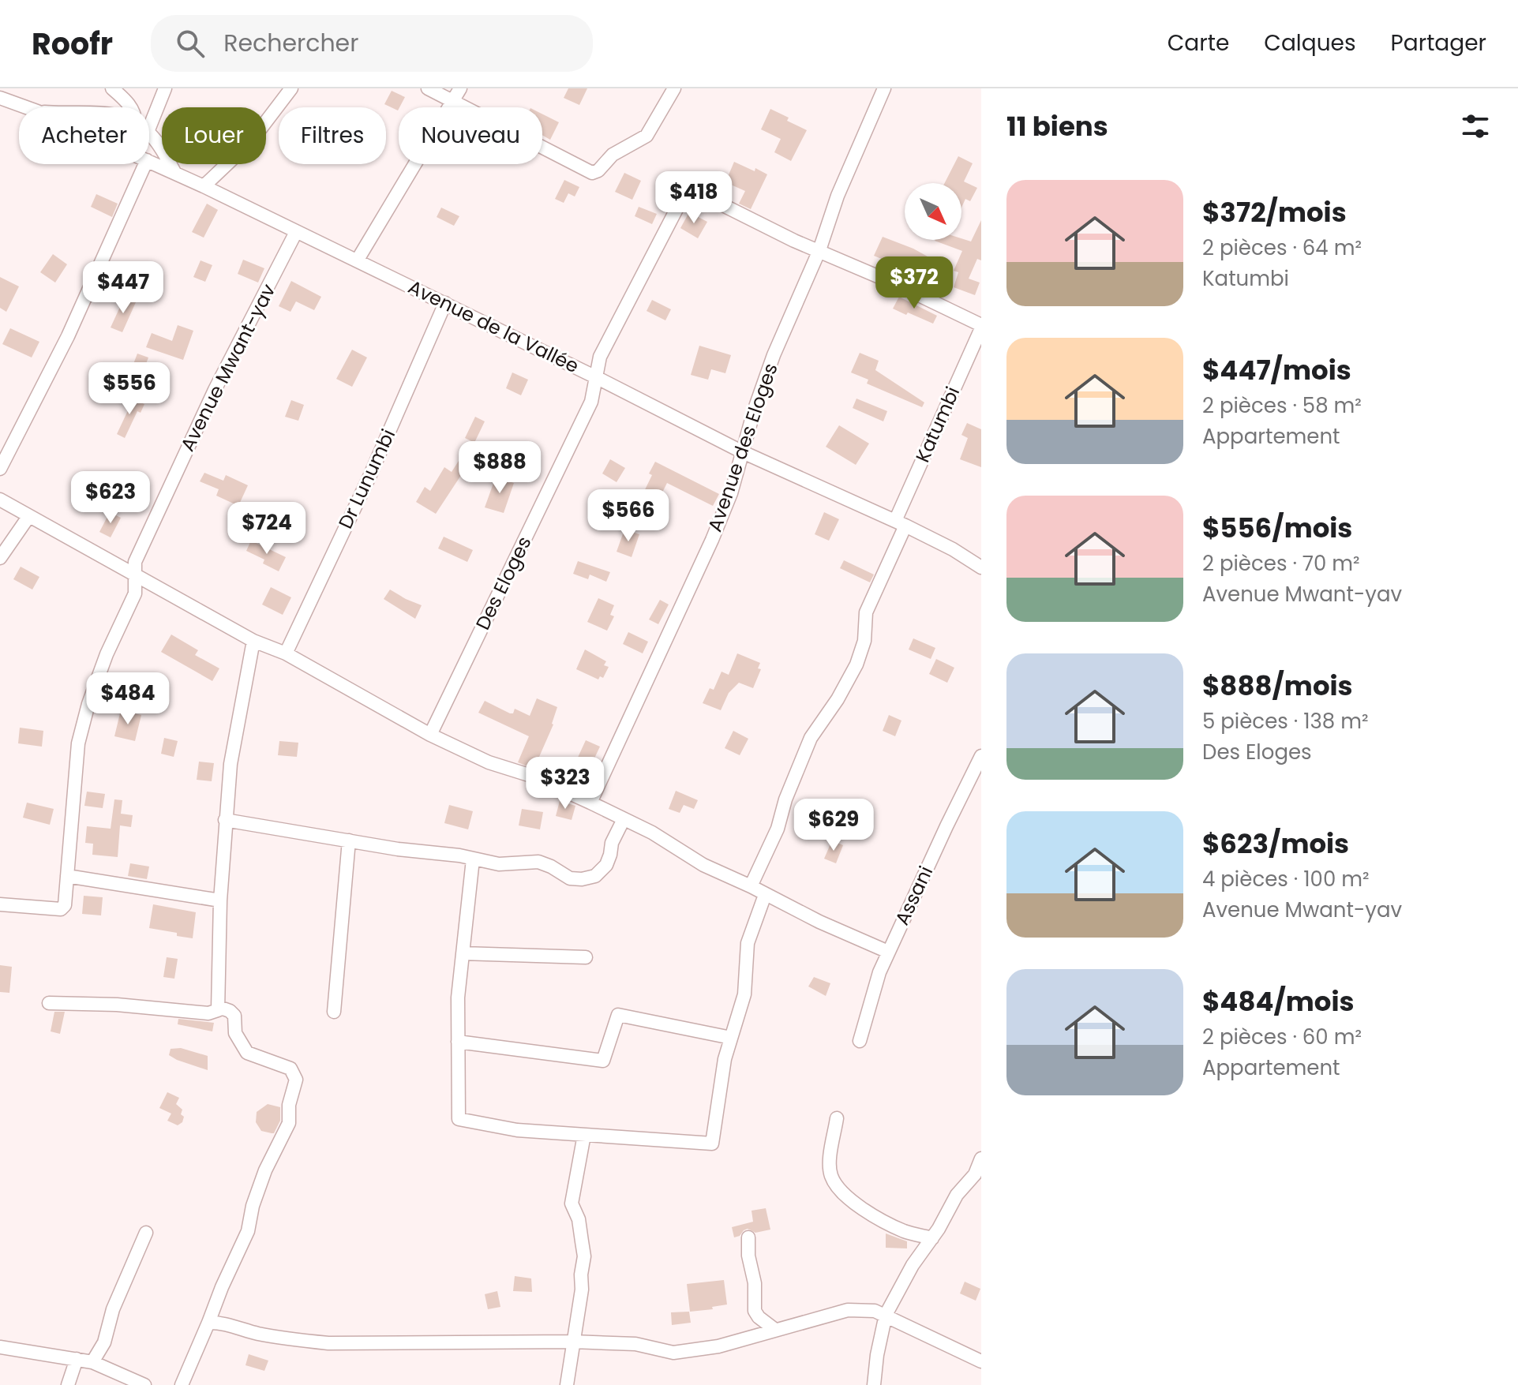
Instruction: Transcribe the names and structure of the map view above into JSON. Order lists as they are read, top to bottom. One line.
{"streets":{"street":["Avenue de la Vallée","Avenue Mwant-yav","Katumbi","Avenue des Eloges","Dr Lunumbi","Des Eloges","Assani"]},"crossings":[["Avenue de la Vallée","Avenue Mwant-yav"],["Avenue de la Vallée","Katumbi"],["Avenue de la Vallée","Avenue des Eloges"],["Avenue de la Vallée","Dr Lunumbi"],["Avenue de la Vallée","Des Eloges"],["Avenue des Eloges","Des Eloges"]],"north":"bottom right","page":{"header":"Roofr","search":"Rechercher","nav":["Carte","Calques","Partager"],"heading":"11 biens","chip":["Acheter","Louer","Filtres","Nouveau"],"list":[{"name":"$372/mois","note":"2 pièces · 64 m² · Katumbi"},{"name":"$447/mois","note":"2 pièces · 58 m² · Appartement"},{"name":"$556/mois","note":"2 pièces · 70 m² · Avenue Mwant-yav"},{"name":"$888/mois","note":"5 pièces · 138 m² · Des Eloges"},{"name":"$623/mois","note":"4 pièces · 100 m² · Avenue Mwant-yav"},{"name":"$484/mois","note":"2 pièces · 60 m² · Appartement"}],"price":["$418","$372","$447","$556","$888","$623","$566","$724","$484","$323","$629"]}}
